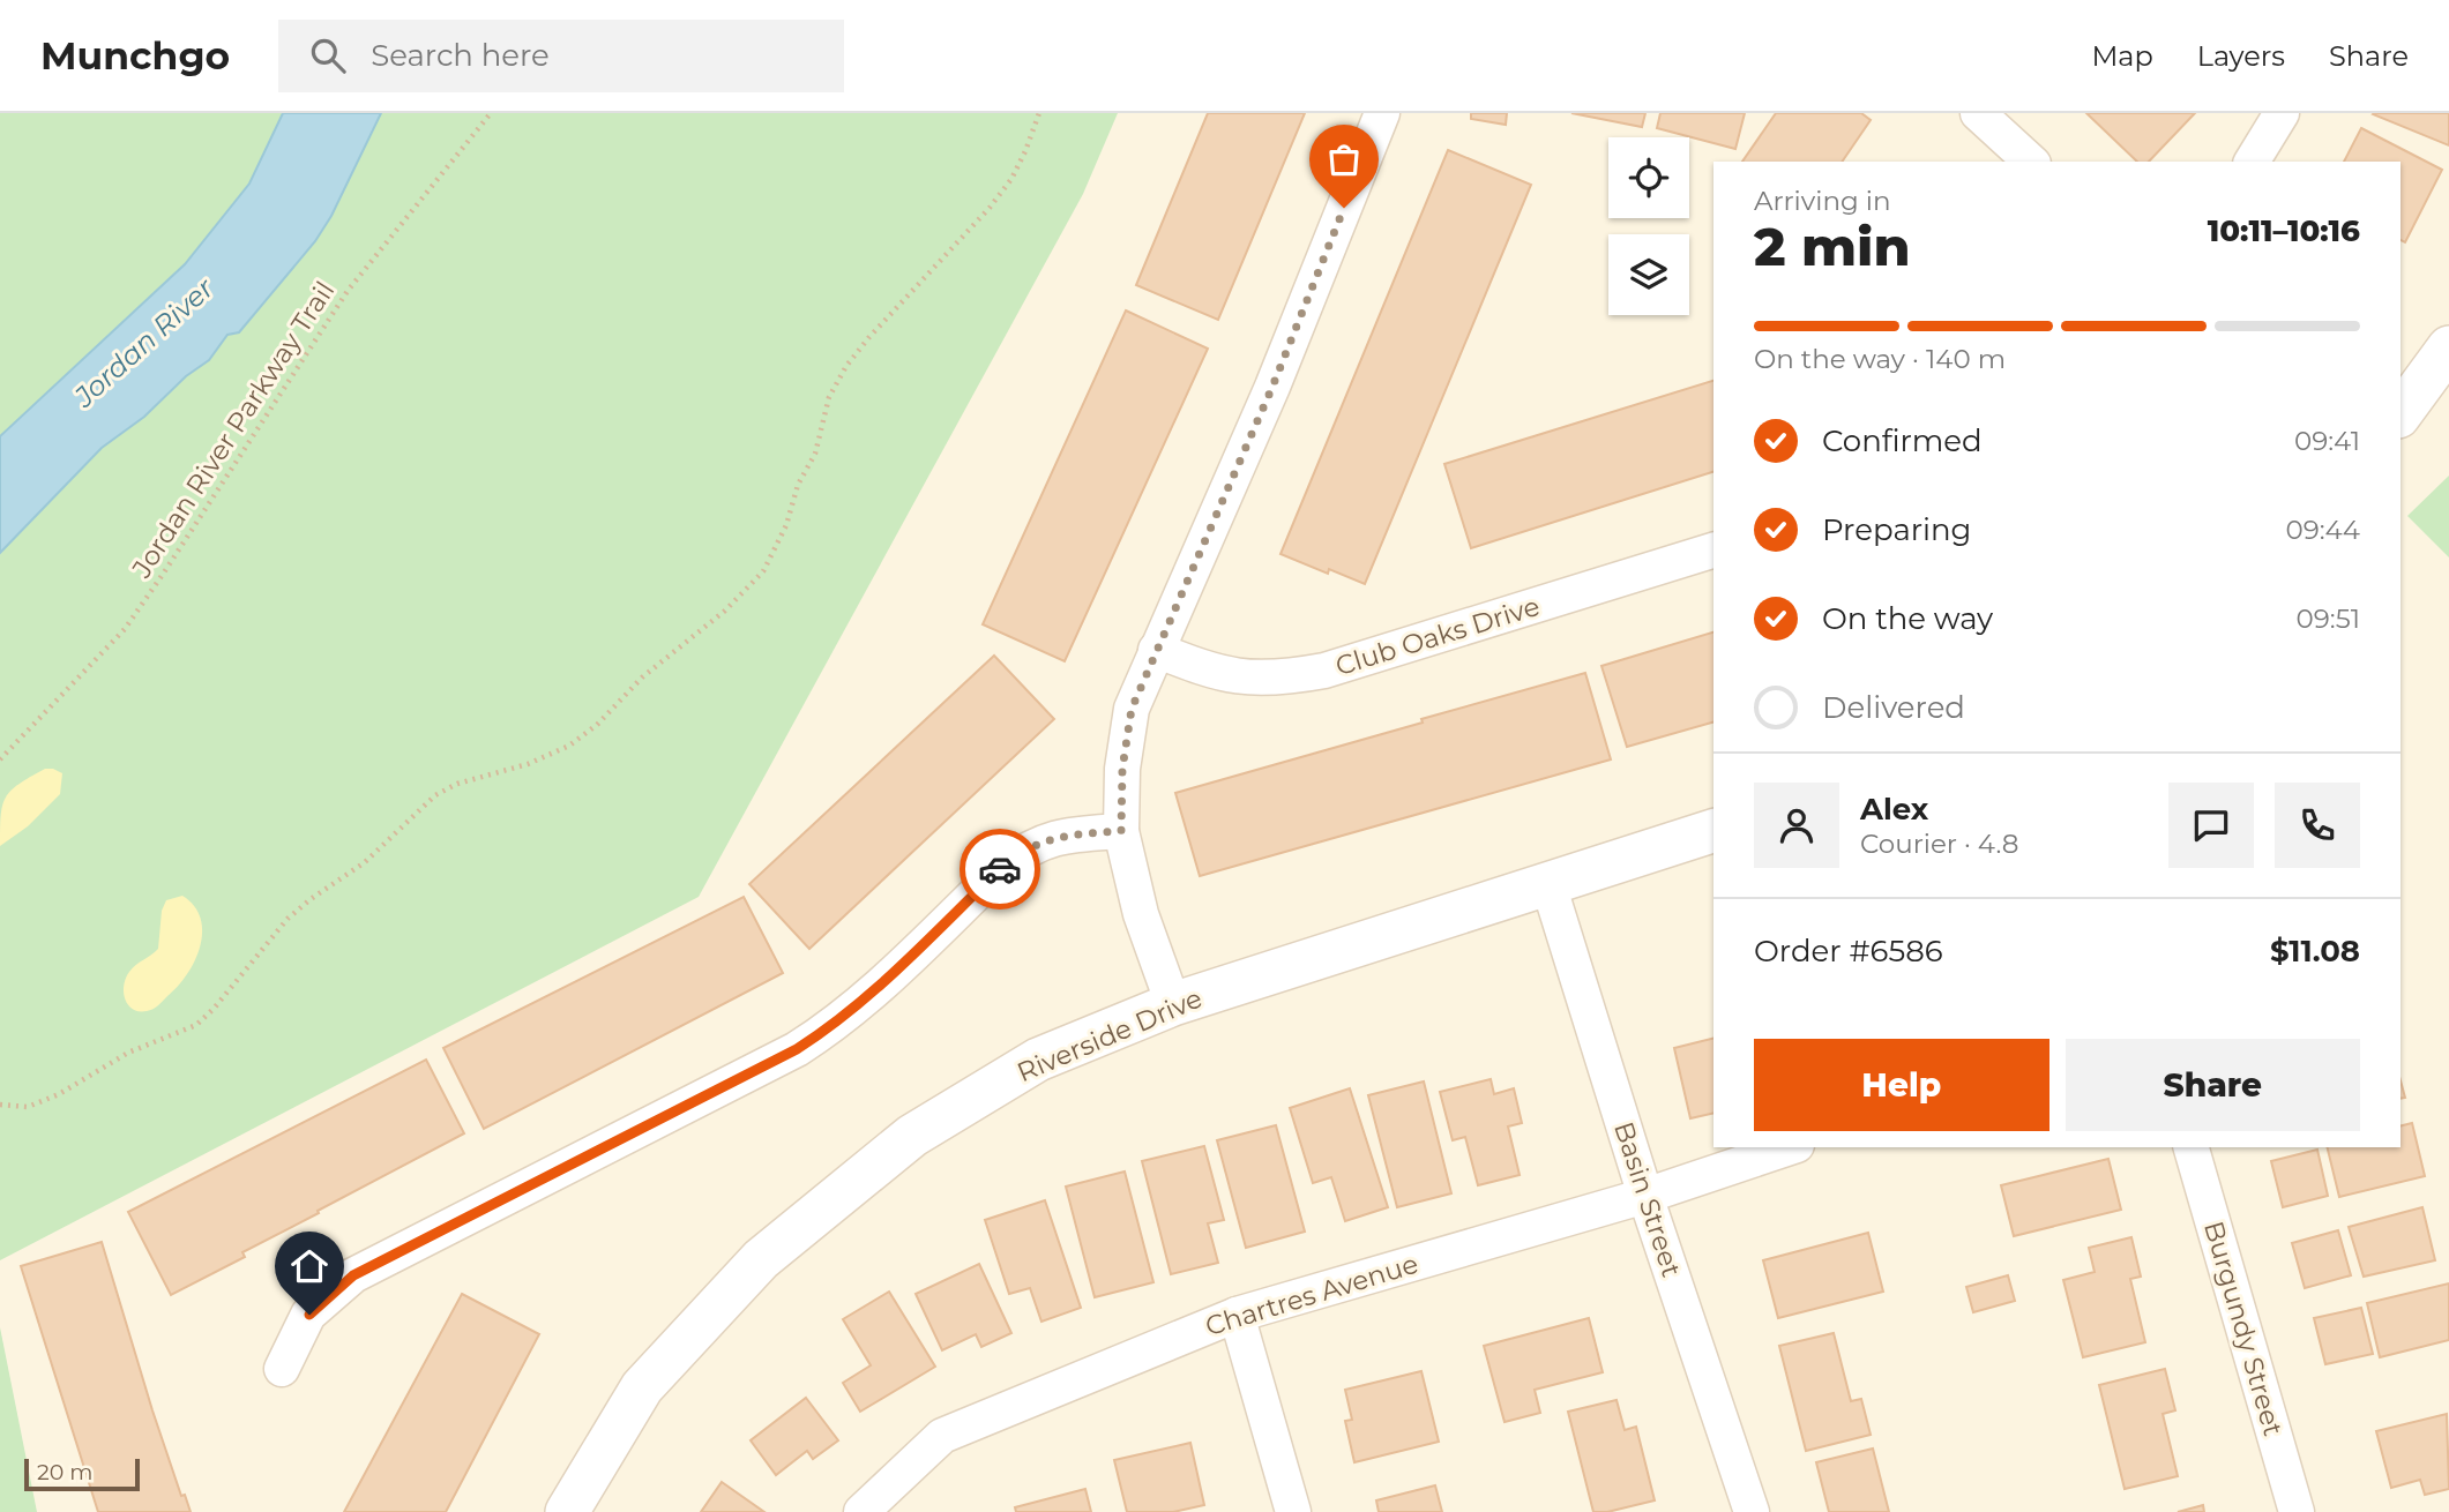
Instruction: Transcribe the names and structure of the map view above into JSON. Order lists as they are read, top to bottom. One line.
{"streets":{"street":["Club Oaks Drive","Riverside Drive","Basin Street","Chartres Avenue","Burgundy Street"],"path":["Jordan River Parkway Trail"]},"crossings":[["Riverside Drive","Basin Street"],["Basin Street","Chartres Avenue"]],"water":["Jordan River"],"scale_bar":"20 m","page":{"header":"Munchgo","search":"Search here","nav":["Map","Layers","Share"],"heading":["2 min","Arriving in","10:11–10:16"],"panel":["Alex","Courier · 4.8","Order #6586","$11.08"],"bar":"On the way · 140 m","list":[["Confirmed","09:41"],["Preparing","09:44"],["On the way","09:51"],"Delivered"],"buttons":["Help","Share"],"scale":"20 m"}}
